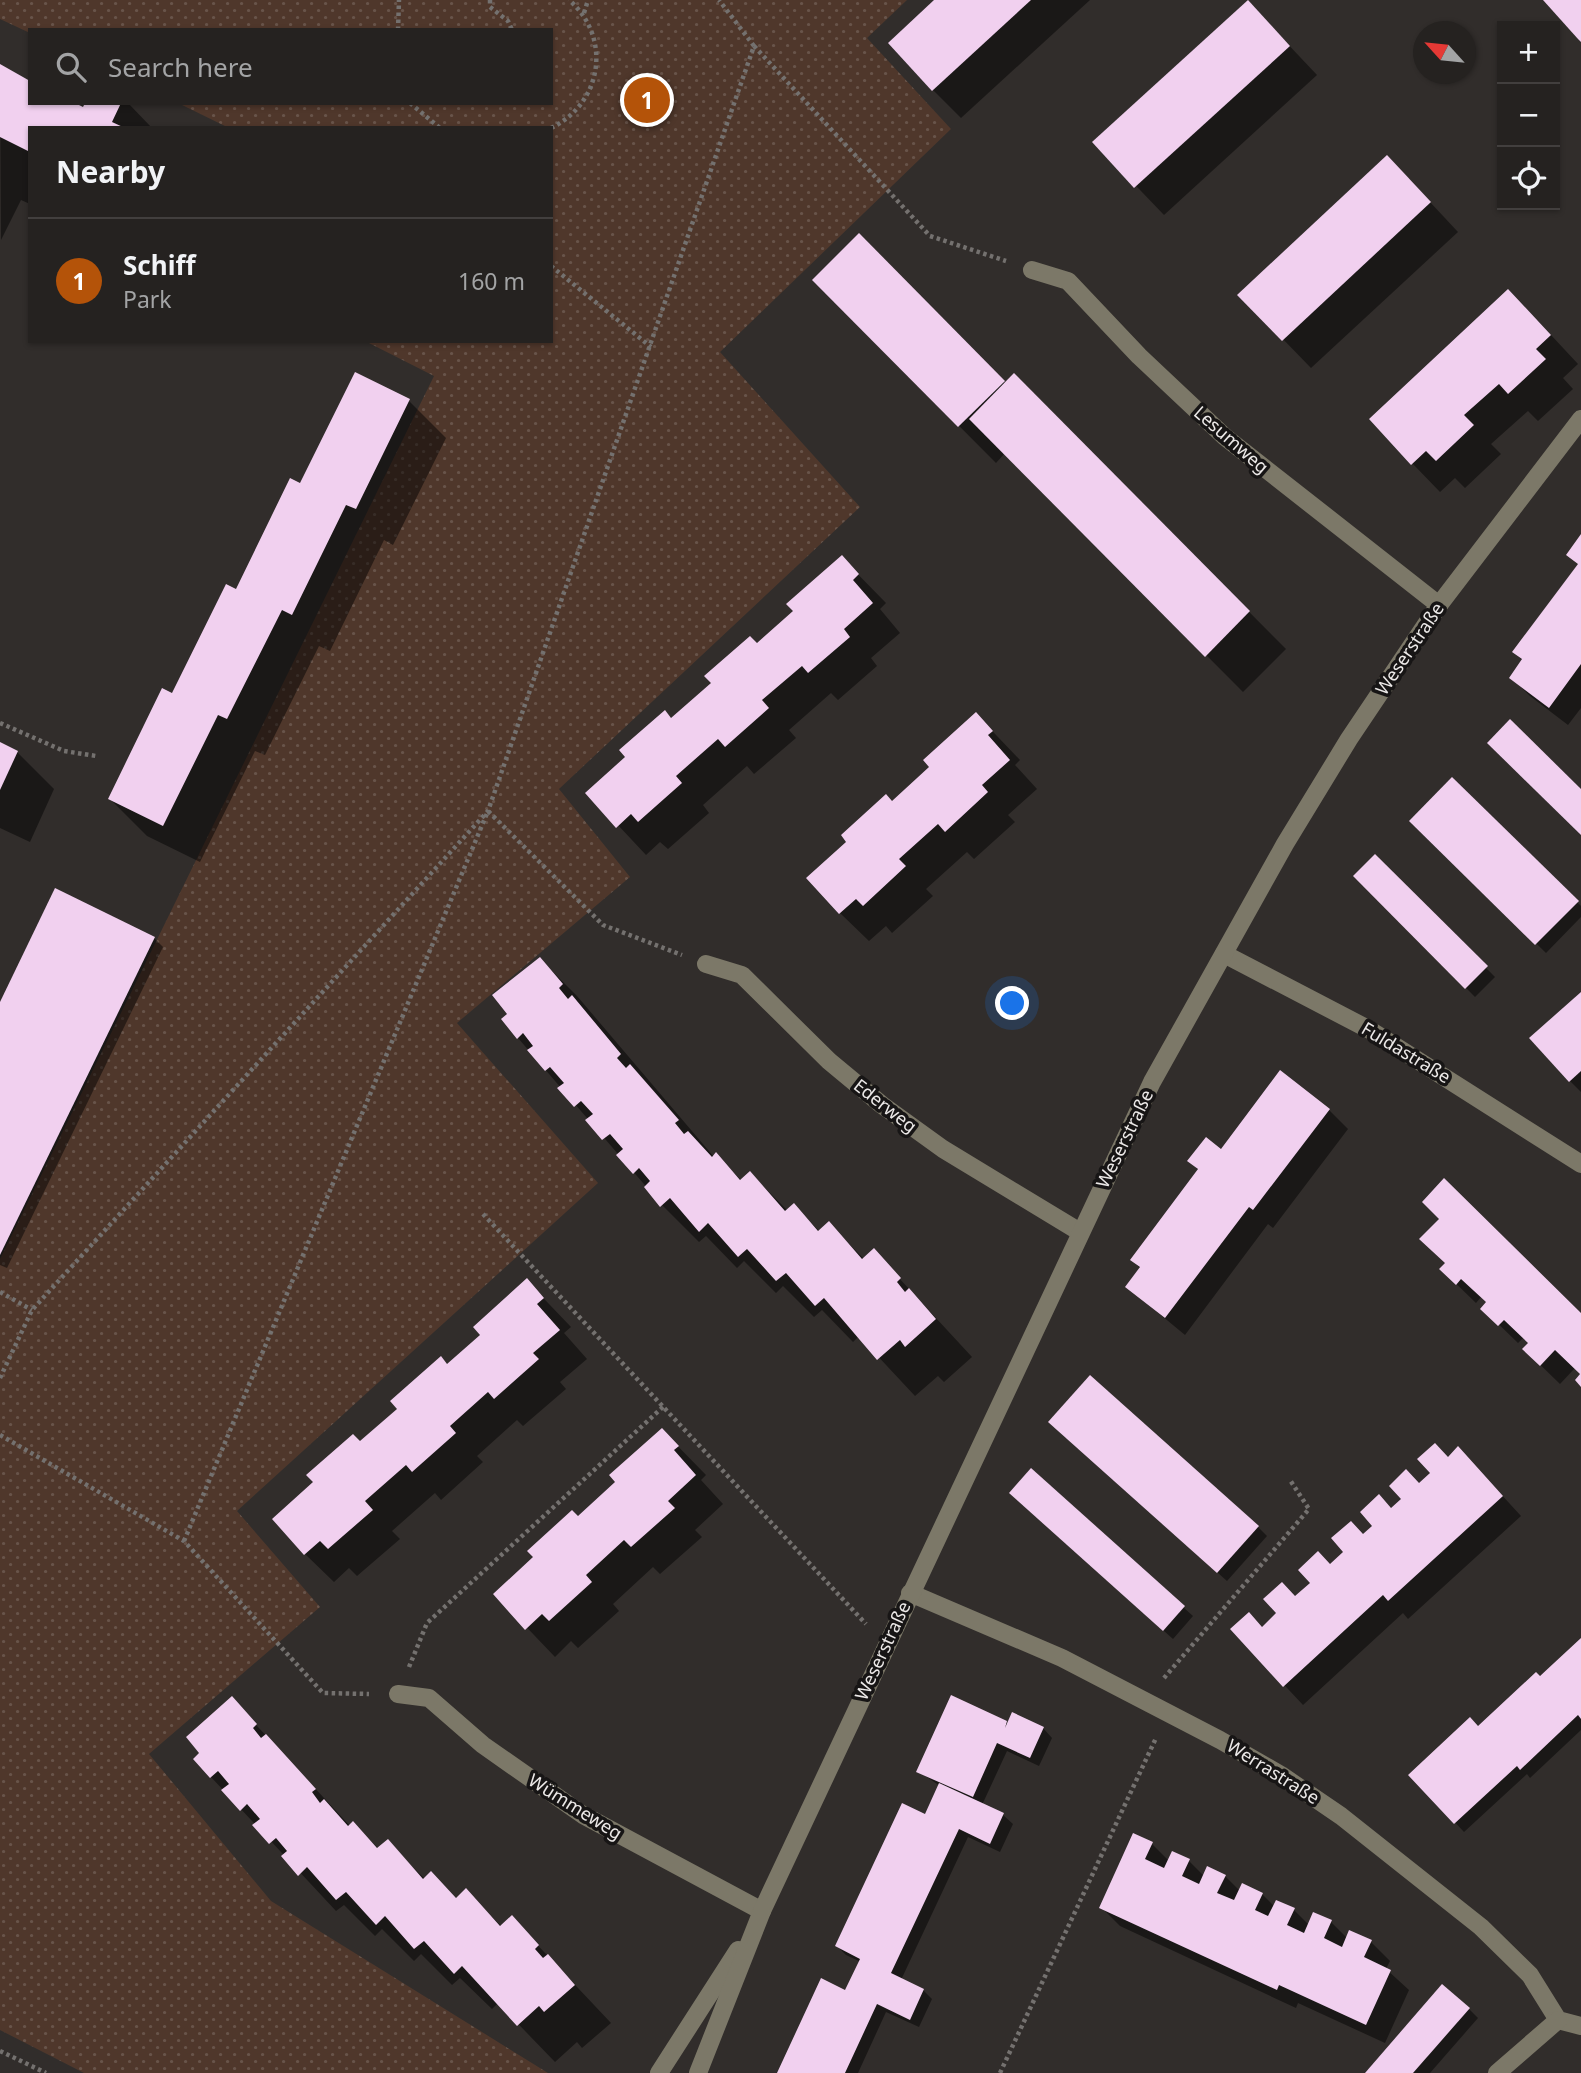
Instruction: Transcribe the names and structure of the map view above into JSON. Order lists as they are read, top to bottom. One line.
{"streets":{"street":["Lesumweg","Weserstraße","Fuldastraße","Ederweg","Werrastraße","Wümmeweg"]},"crossings":[["Lesumweg","Weserstraße"],["Weserstraße","Fuldastraße"],["Weserstraße","Ederweg"],["Weserstraße","Werrastraße"],["Weserstraße","Wümmeweg"]],"north":"top left","page":{"map_buttons":["+","−"],"search":"Search here","pins":"1","heading":"Nearby","list":[{"mark":"1","name":"Schiff","note":"Park","value":"160 m"}]}}
